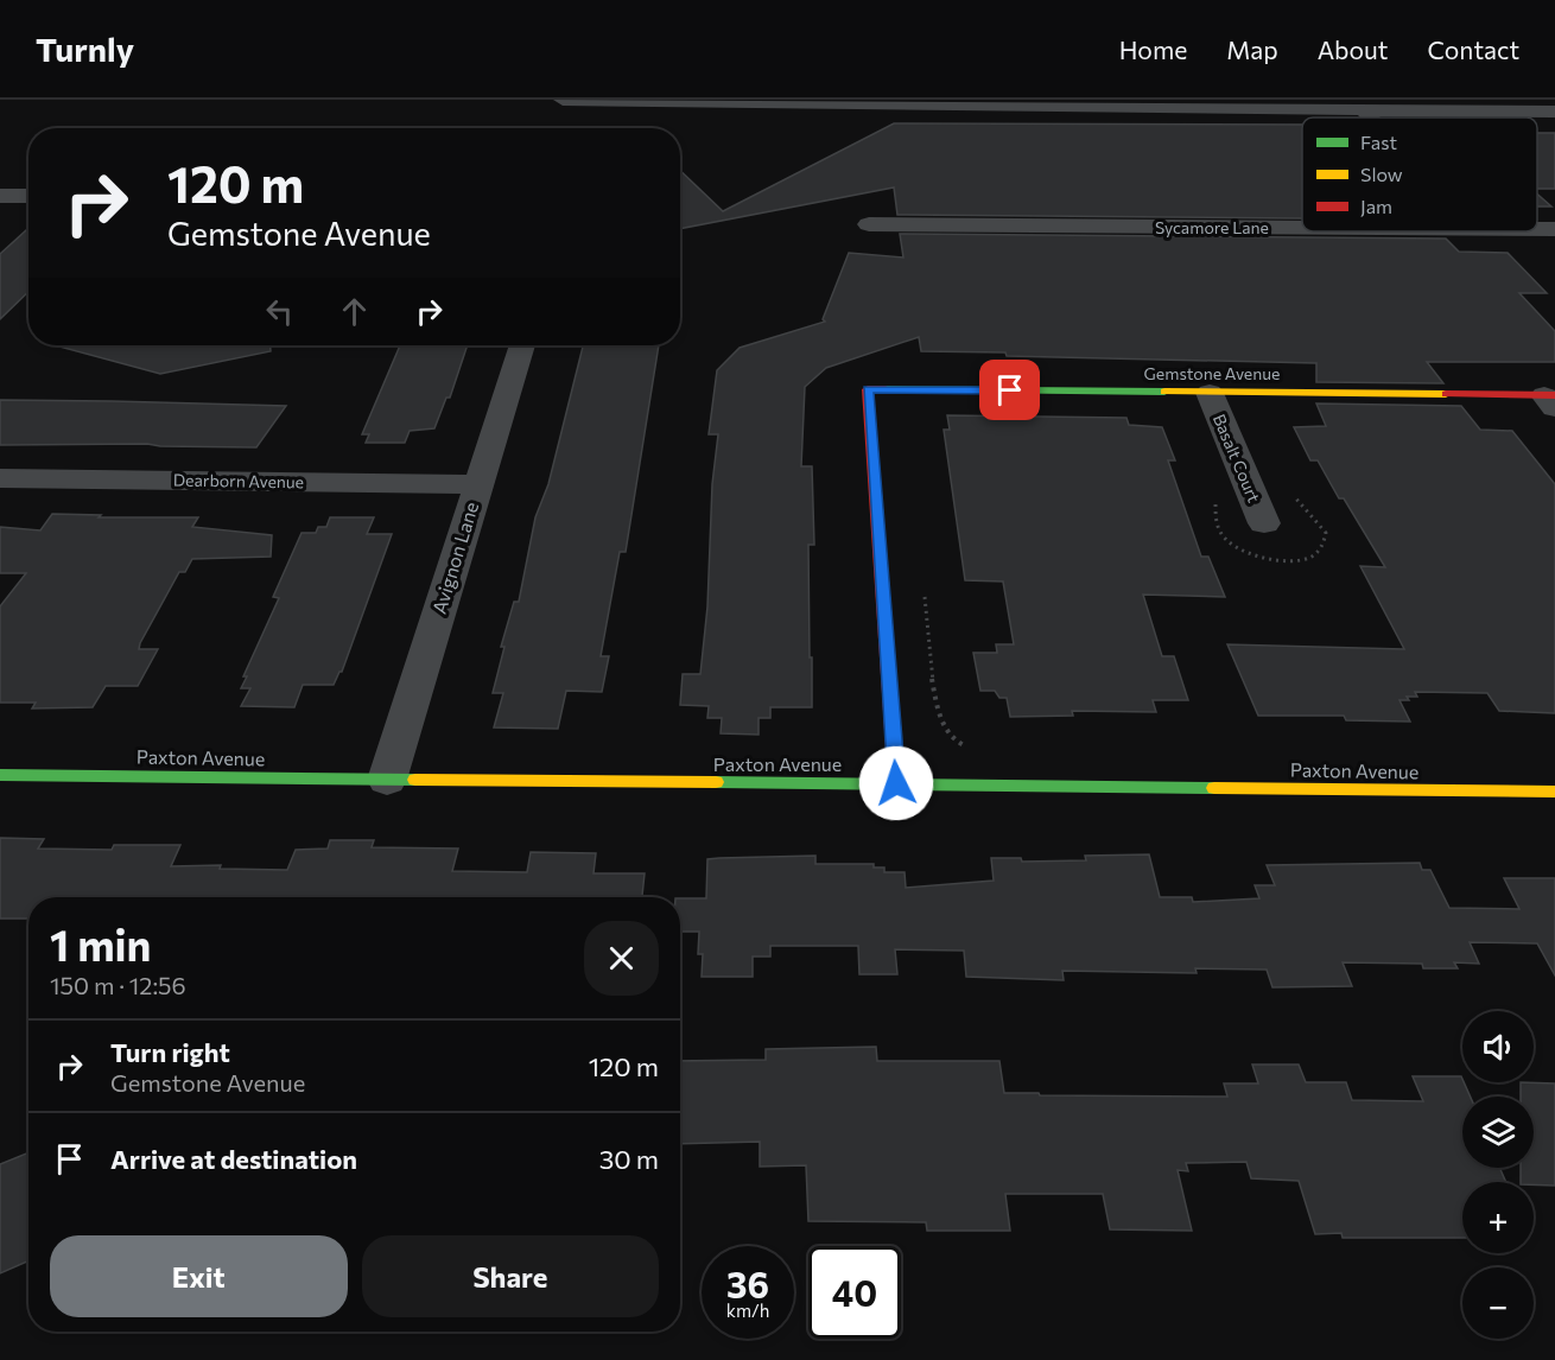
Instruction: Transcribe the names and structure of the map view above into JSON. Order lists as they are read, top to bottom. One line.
{"streets":{"street":["Sycamore Lane","Gemstone Avenue","Basalt Court","Dearborn Avenue","Avignon Lane","Paxton Avenue"]},"crossings":[["Gemstone Avenue","Basalt Court"],["Gemstone Avenue","Paxton Avenue"],["Dearborn Avenue","Avignon Lane"],["Avignon Lane","Paxton Avenue"]],"legend":["Fast","Slow","Jam"],"page":{"header":"Turnly","nav":["Home","Map","About","Contact"],"turn":["120 m","Gemstone Avenue"],"heading":["1 min","150 m · 12:56"],"map_buttons":["+","−"],"list":[{"name":"Turn right","note":"Gemstone Avenue","value":"120 m"},{"name":"Arrive at destination","value":"30 m"}],"buttons":["Exit","Share"],"speed":"36 km/h","limit":"40"}}
